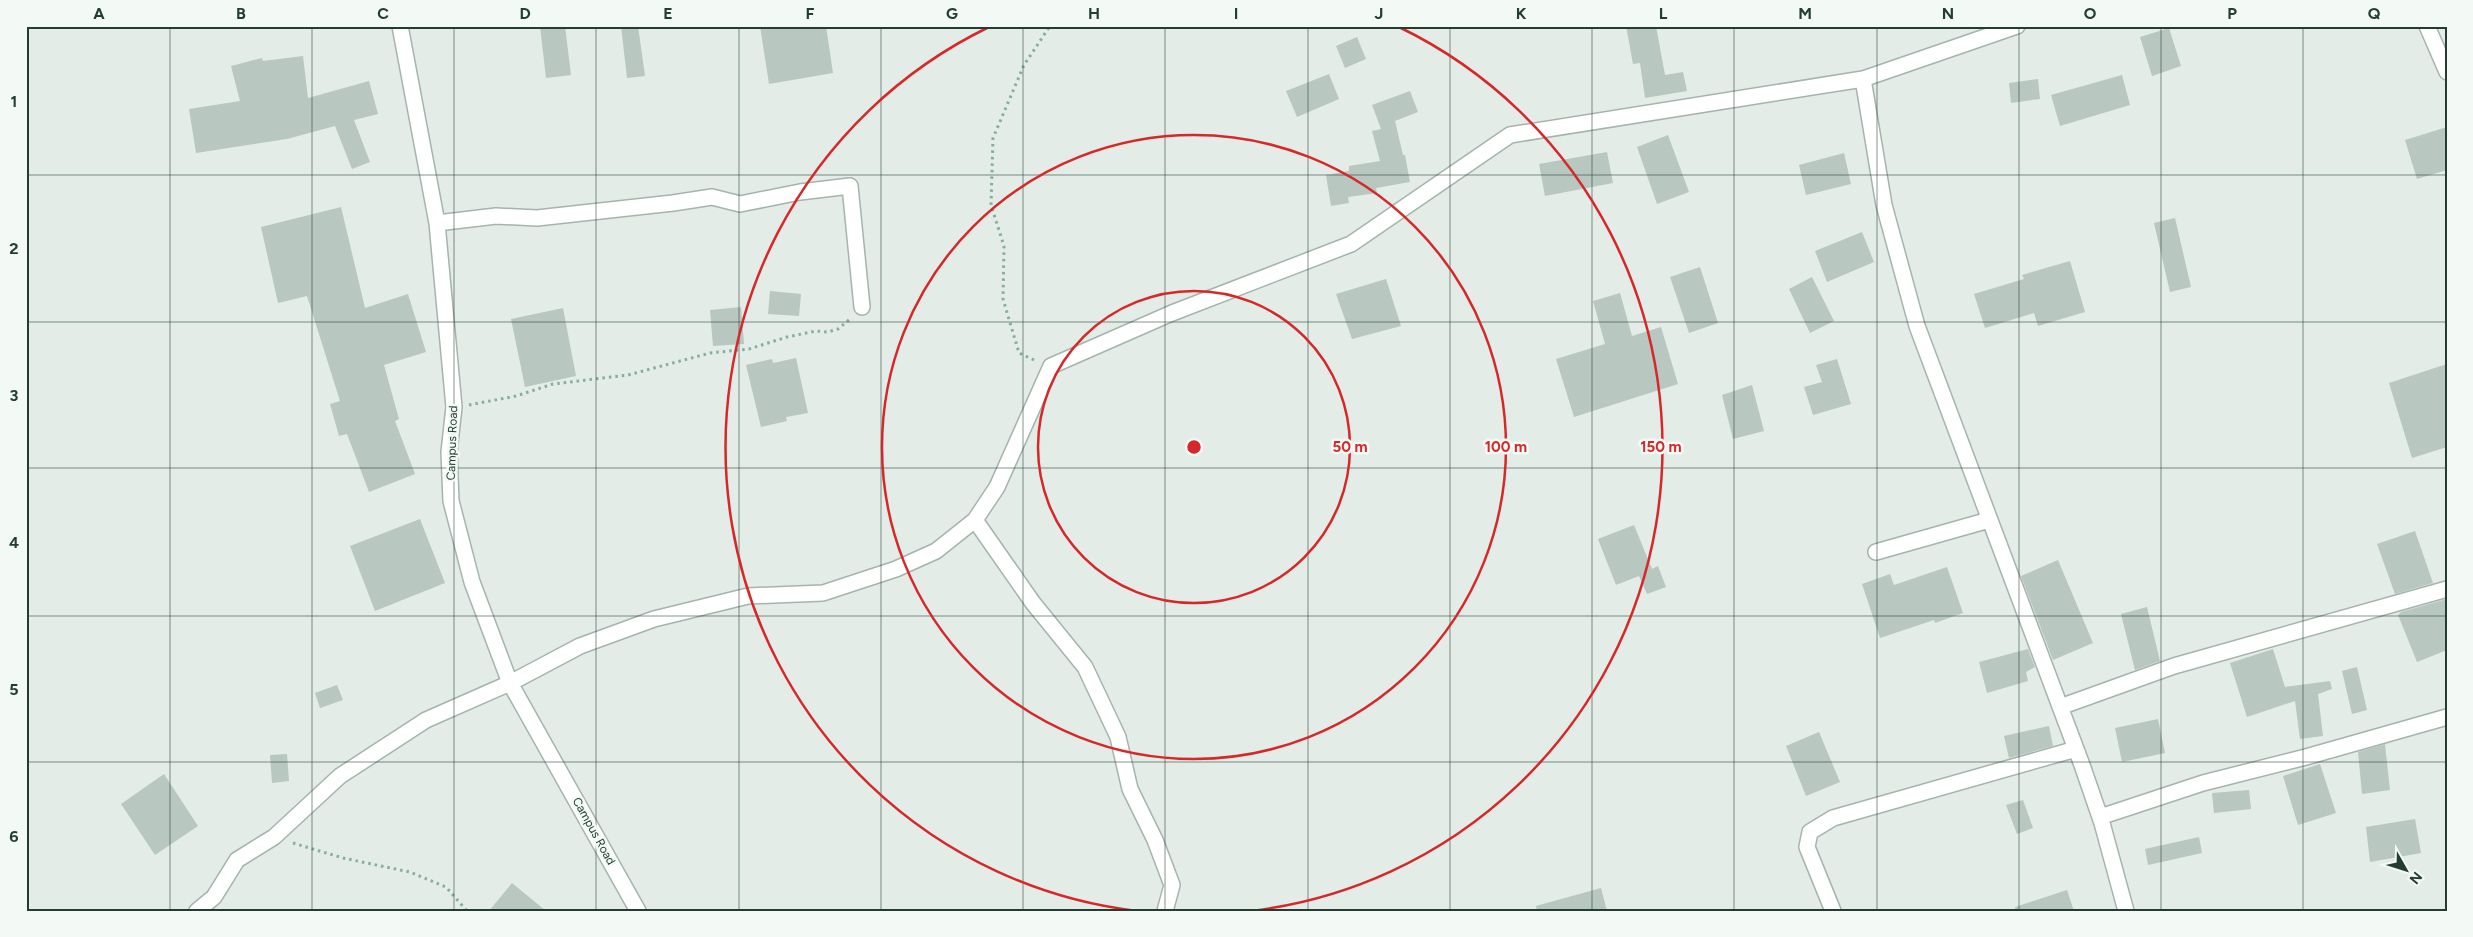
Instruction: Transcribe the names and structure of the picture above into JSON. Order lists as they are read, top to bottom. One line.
{"streets":{"street":["Campus Road"]},"north":"bottom right","grid":{"columns":["A","B","C","D","E","F","G","H","I","J","K","L","M","N","O","P","Q"],"rows":["1","2","3","4","5","6"]},"rings":["50 m","100 m","150 m"]}
